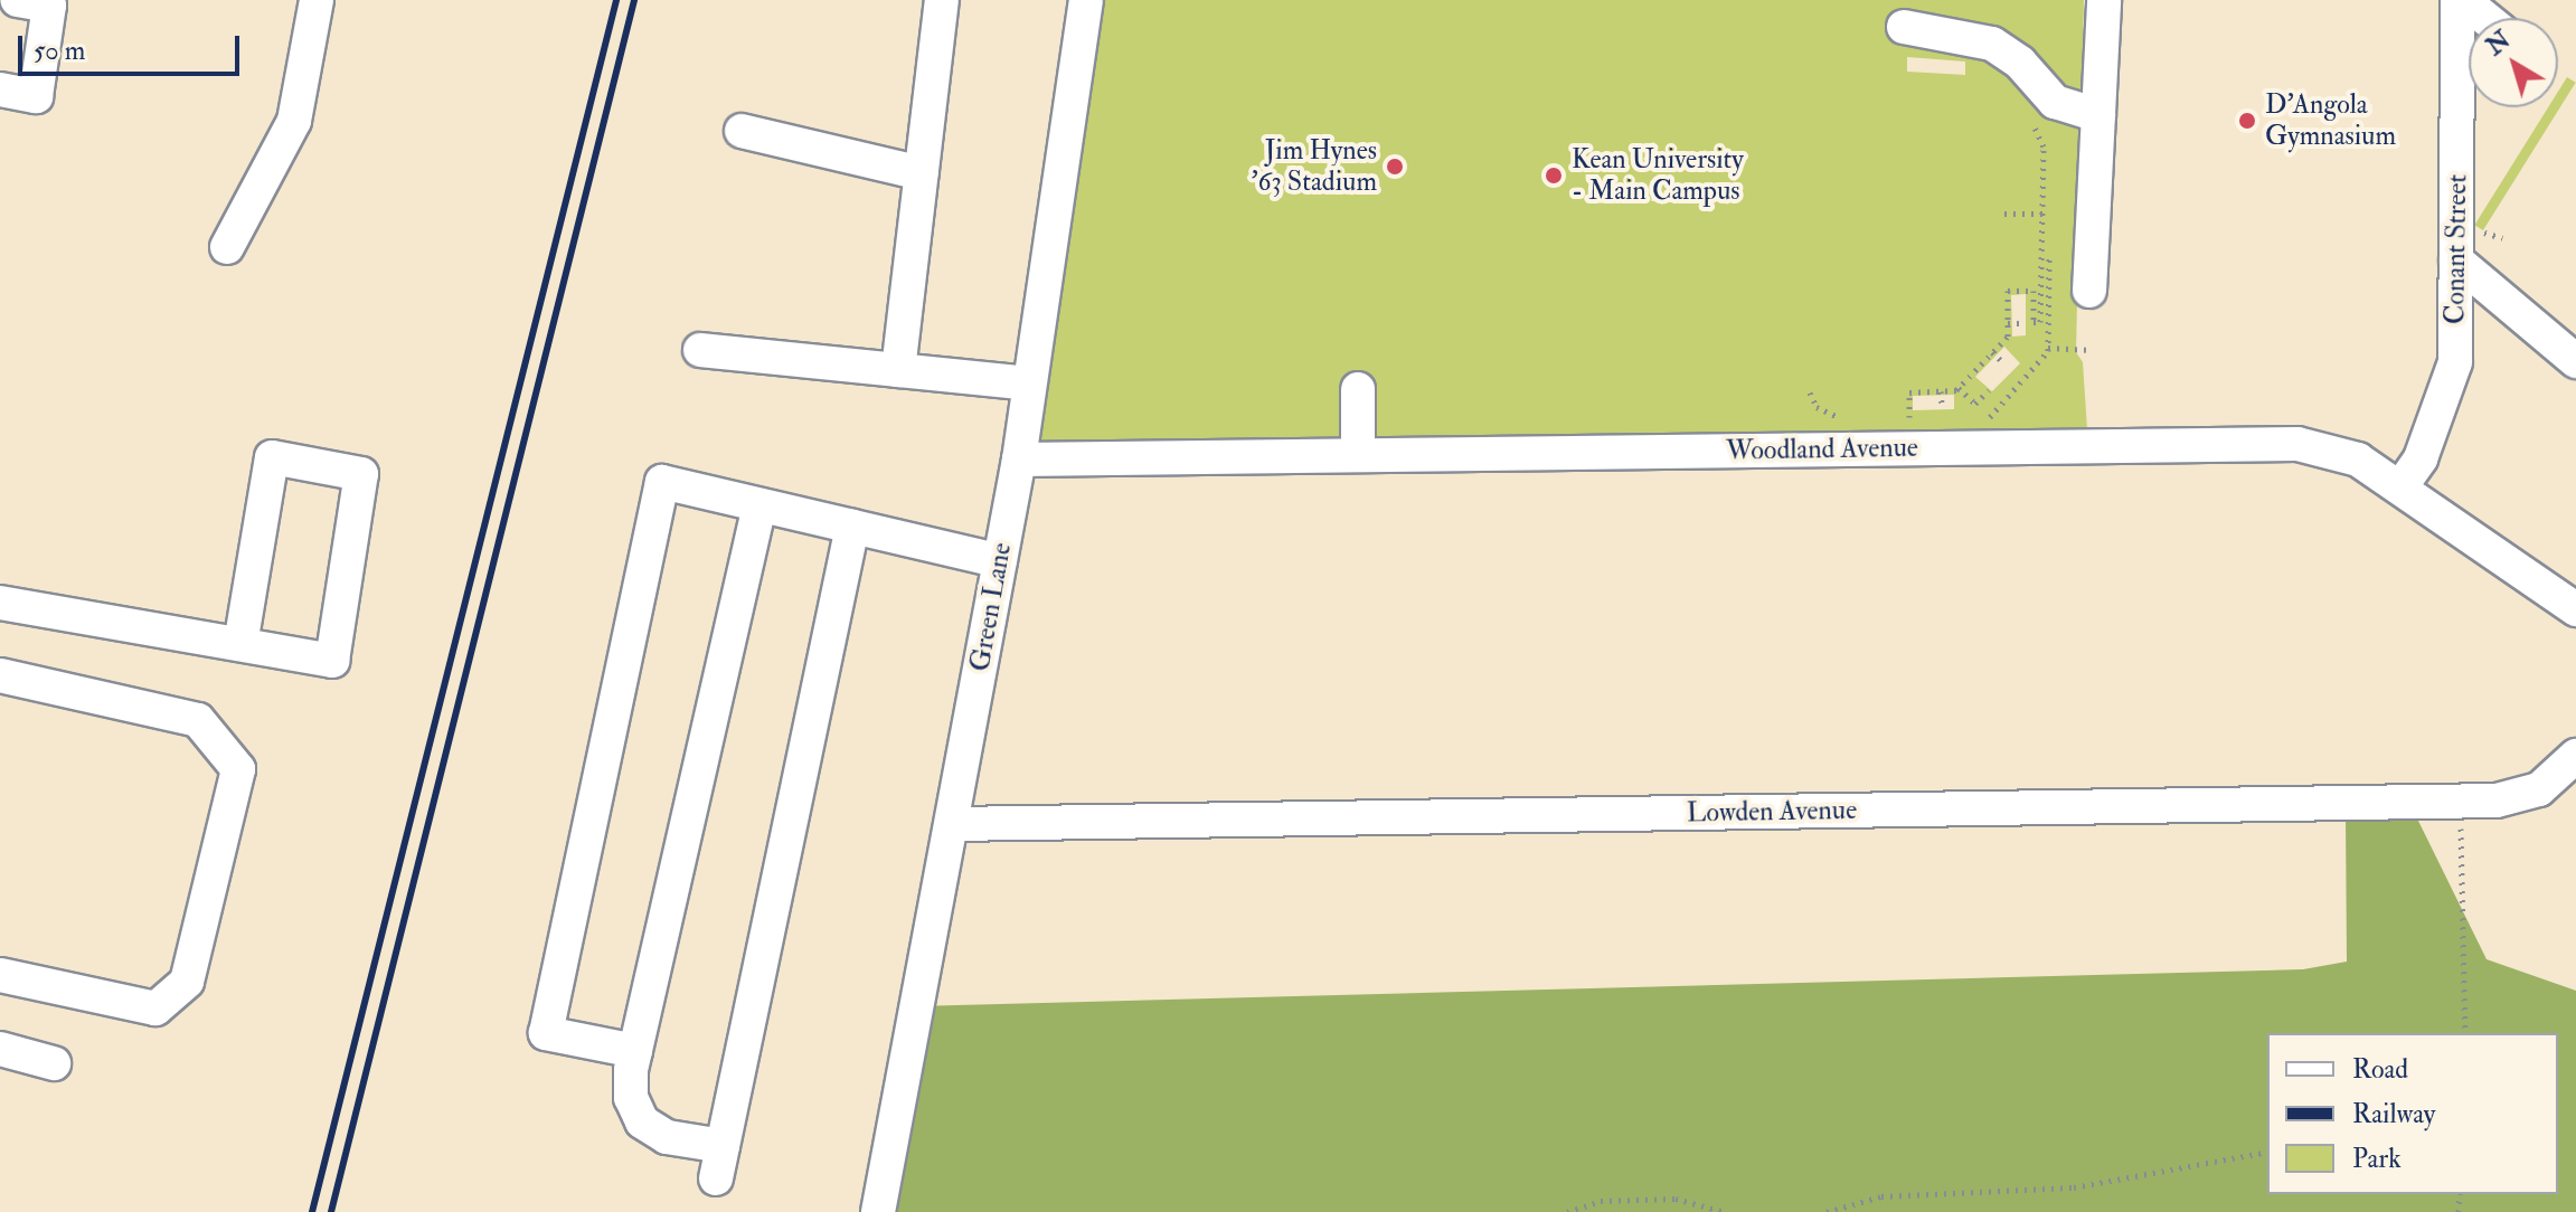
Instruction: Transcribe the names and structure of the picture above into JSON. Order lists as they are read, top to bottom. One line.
{"streets":{"street":["Conant Street","Woodland Avenue","Green Lane","Lowden Avenue"]},"crossings":[["Conant Street","Woodland Avenue"],["Woodland Avenue","Green Lane"],["Green Lane","Lowden Avenue"]],"places":["D'Angola Gymnasium","Jim Hynes '63 Stadium","Kean University - Main Campus"],"legend":["Road","Railway","Park"],"scale_bar":"50 m","north":"top left"}
